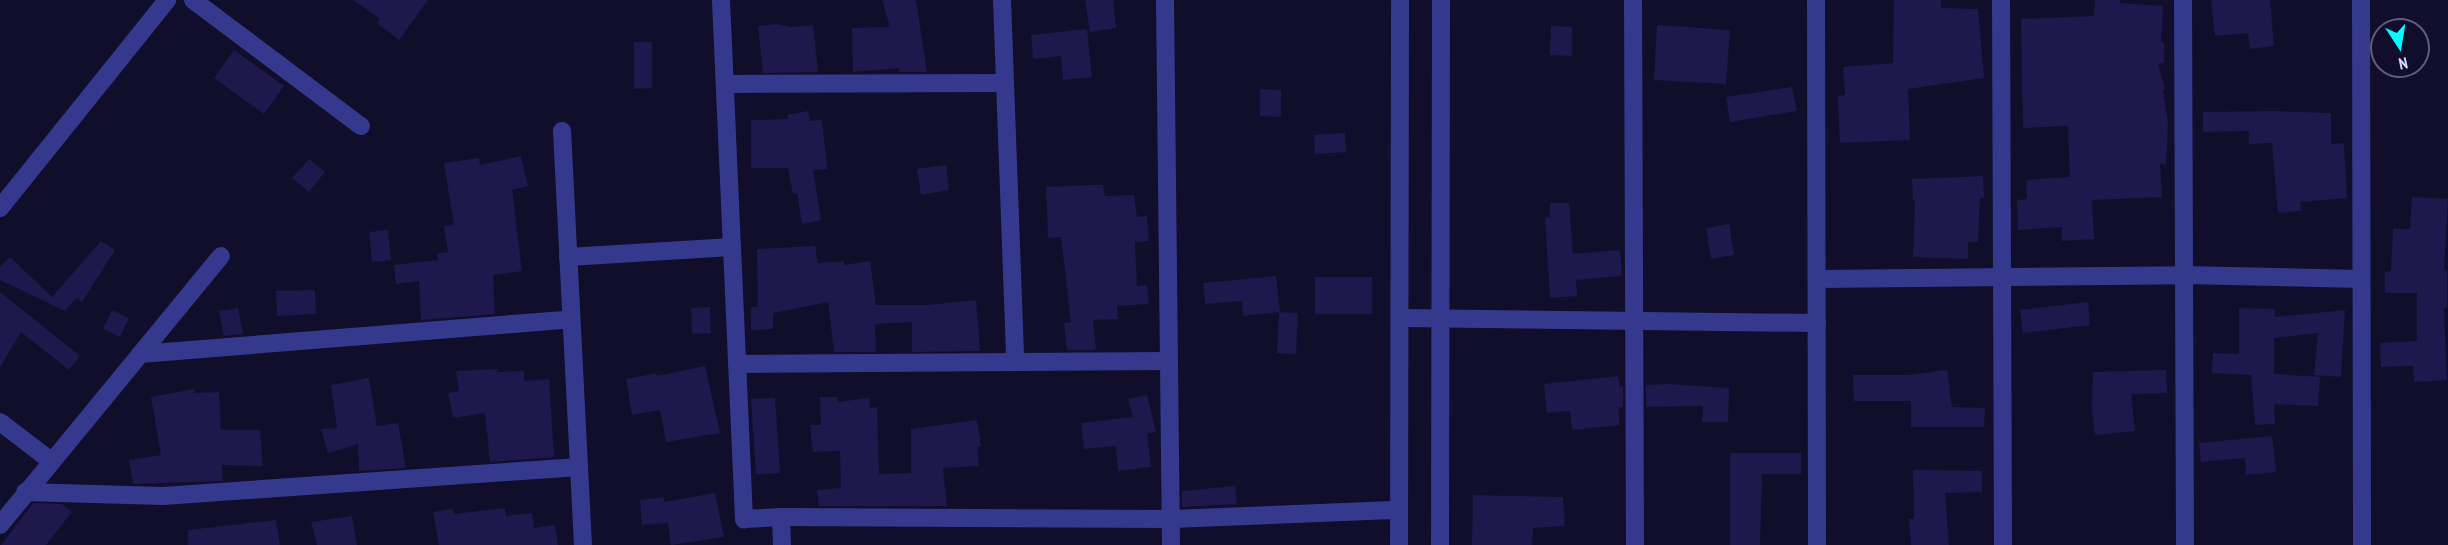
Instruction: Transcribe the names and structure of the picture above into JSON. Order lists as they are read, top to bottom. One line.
{"north":"bottom"}
